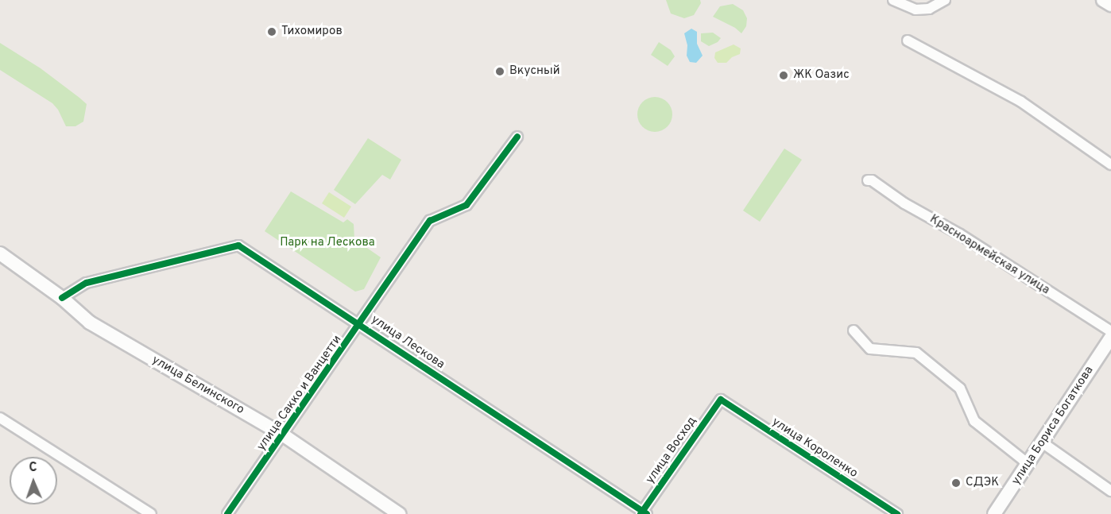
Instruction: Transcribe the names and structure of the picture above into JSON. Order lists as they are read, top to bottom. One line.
{"streets":{"street":["Красноармейская улица","улица Лескова","улица Белинского","улица Сакко и Ванцетти","улица Бориса Богаткова","улица Короленко","улица Восход"]},"crossings":[["улица Лескова","улица Белинского"],["улица Лескова","улица Сакко и Ванцетти"],["улица Лескова","улица Восход"],["улица Белинского","улица Сакко и Ванцетти"],["улица Короленко","улица Восход"]],"parks":["Парк на Лескова"],"places":["Тихомиров","Вкусный","ЖК Оазис","СДЭК"],"north":"top"}
